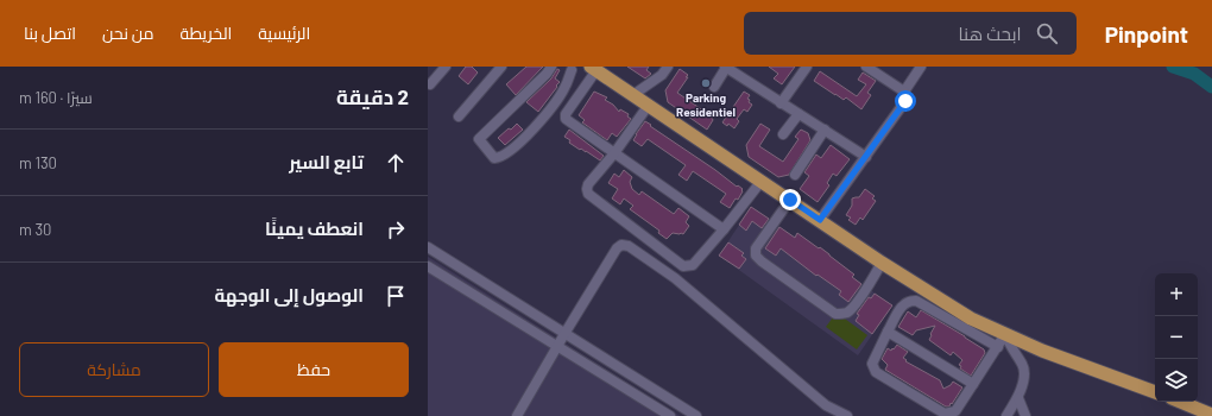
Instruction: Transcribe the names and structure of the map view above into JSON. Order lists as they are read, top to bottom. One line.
{"places":["Parking Residentiel"],"page":{"header":"Pinpoint","search":"ابحث هنا","nav":["الرئيسية","الخريطة","من نحن","اتصل بنا"],"heading":["2 دقيقة","سيرًا · 160 m"],"list":[["تابع السير","130 m"],["انعطف يمينًا","30 m"],"الوصول إلى الوجهة"],"map_buttons":["+","−"],"buttons":["حفظ","مشاركة"]}}
